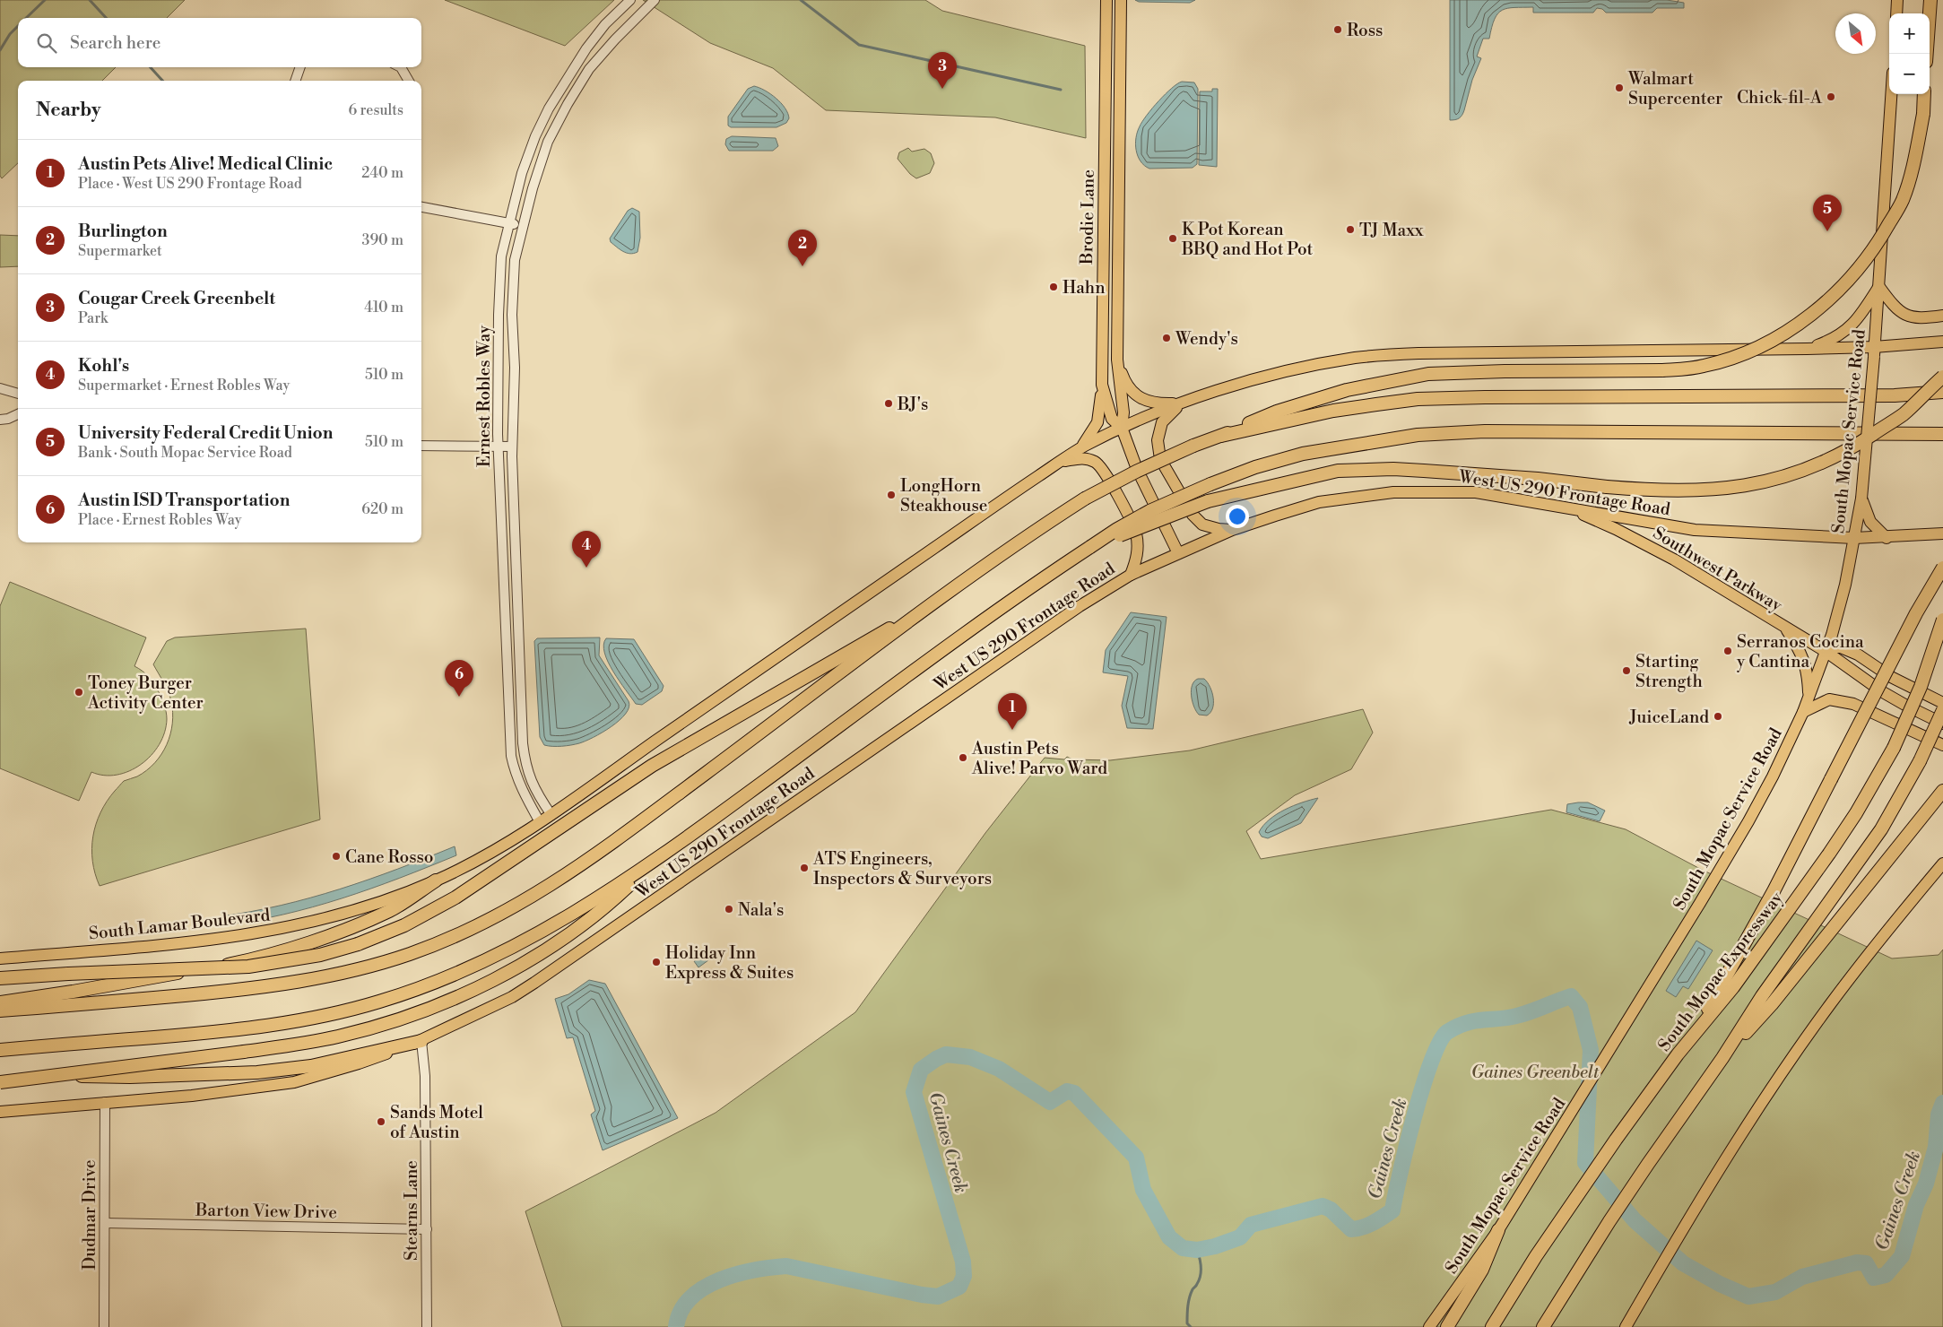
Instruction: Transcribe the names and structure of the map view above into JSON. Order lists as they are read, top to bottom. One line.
{"streets":{"highway":["South Mopac Expressway"],"main road":["Brodie Lane","South Mopac Service Road","West US 290 Frontage Road","Southwest Parkway","South Lamar Boulevard"],"street":["Ernest Robles Way","Barton View Drive","Stearns Lane","Dudmar Drive"]},"crossings":[["Brodie Lane","West US 290 Frontage Road"],["South Mopac Service Road","West US 290 Frontage Road"],["South Mopac Service Road","Southwest Parkway"],["West US 290 Frontage Road","Southwest Parkway"],["West US 290 Frontage Road","Stearns Lane"],["Barton View Drive","Stearns Lane"],["Barton View Drive","Dudmar Drive"]],"water":["Gaines Creek"],"parks":["Gaines Greenbelt"],"places":["Ross","Walmart Supercenter","Chick-fil-A","TJ Maxx","K Pot Korean BBQ and Hot Pot","Hahn","Wendy's","BJ's","LongHorn Steakhouse","Serranos Cocina y Cantina","Starting Strength","Toney Burger Activity Center","JuiceLand","Austin Pets Alive! Parvo Ward","Cane Rosso","ATS Engineers, Inspectors & Surveyors","Nala's","Holiday Inn Express & Suites","Sands Motel of Austin"],"north":"bottom right","page":{"map_buttons":["+","−"],"search":"Search here","pins":["3","5","2","4","6","1"],"heading":["Nearby","6 results"],"list":[{"mark":"1","name":"Austin Pets Alive! Medical Clinic","note":"Place · West US 290 Frontage Road","value":"240 m"},{"mark":"2","name":"Burlington","note":"Supermarket","value":"390 m"},{"mark":"3","name":"Cougar Creek Greenbelt","note":"Park","value":"410 m"},{"mark":"4","name":"Kohl's","note":"Supermarket · Ernest Robles Way","value":"510 m"},{"mark":"5","name":"University Federal Credit Union","note":"Bank · South Mopac Service Road","value":"510 m"},{"mark":"6","name":"Austin ISD Transportation","note":"Place · Ernest Robles Way","value":"620 m"}]}}
